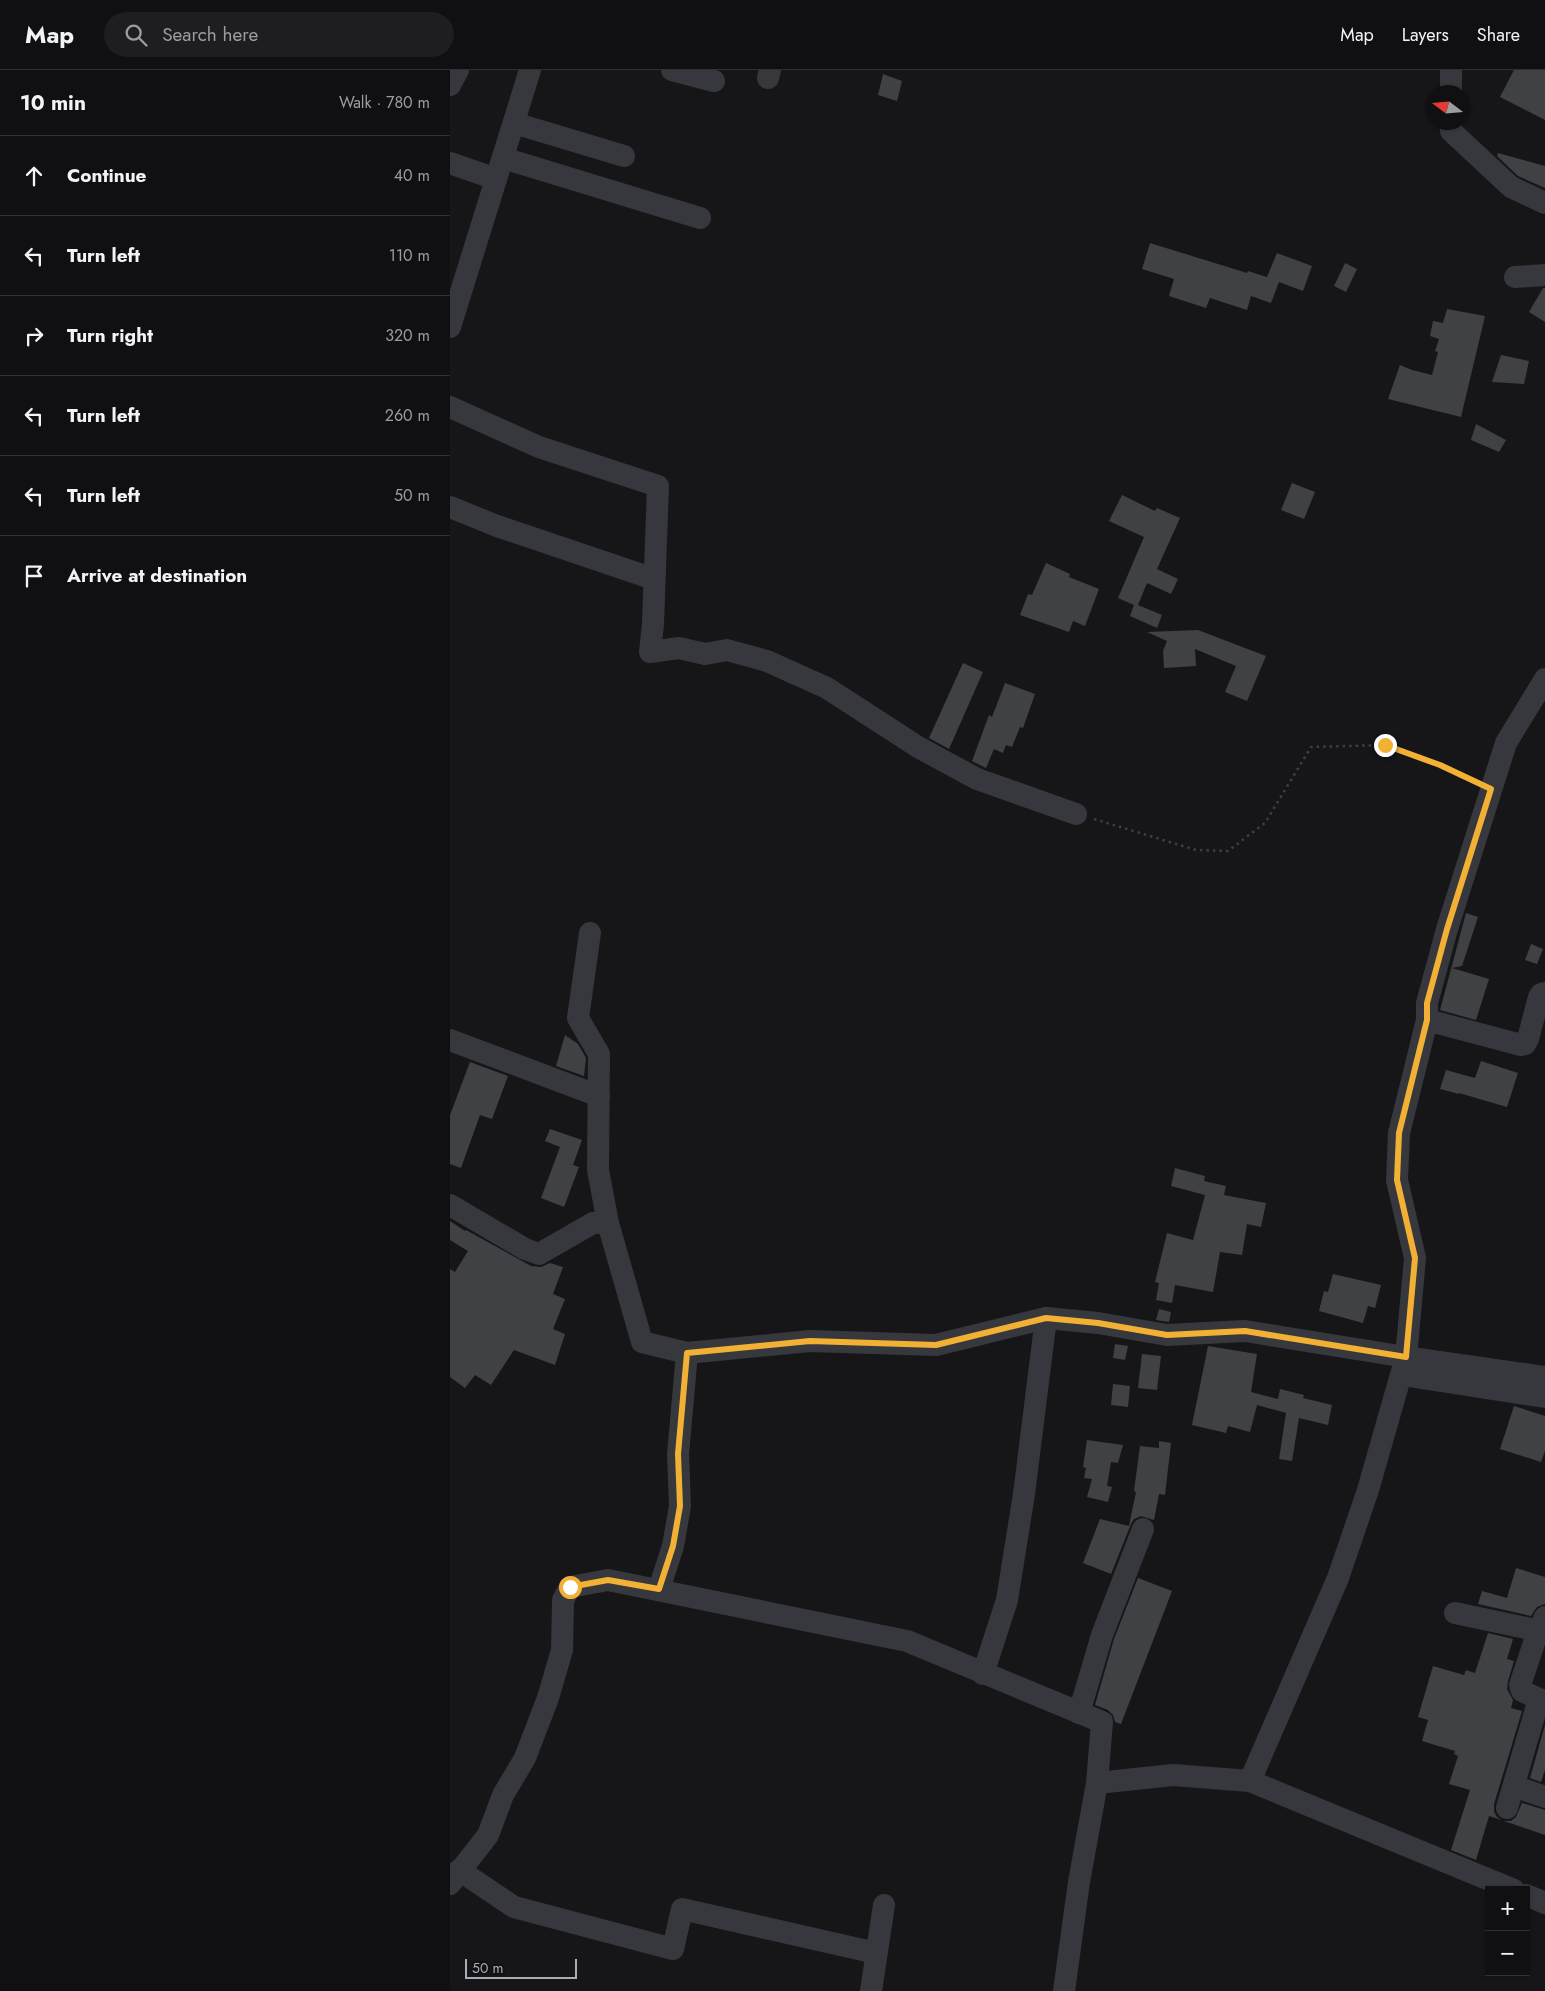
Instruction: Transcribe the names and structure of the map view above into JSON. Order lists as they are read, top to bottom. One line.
{"scale_bar":"50 m","north":"left","page":{"header":"Map","search":"Search here","nav":["Map","Layers","Share"],"heading":["10 min","Walk · 780 m"],"list":[["Continue","40 m"],["Turn left","110 m"],["Turn right","320 m"],["Turn left","260 m"],["Turn left","50 m"],"Arrive at destination"],"map_buttons":["+","−"],"scale":"50 m"}}
